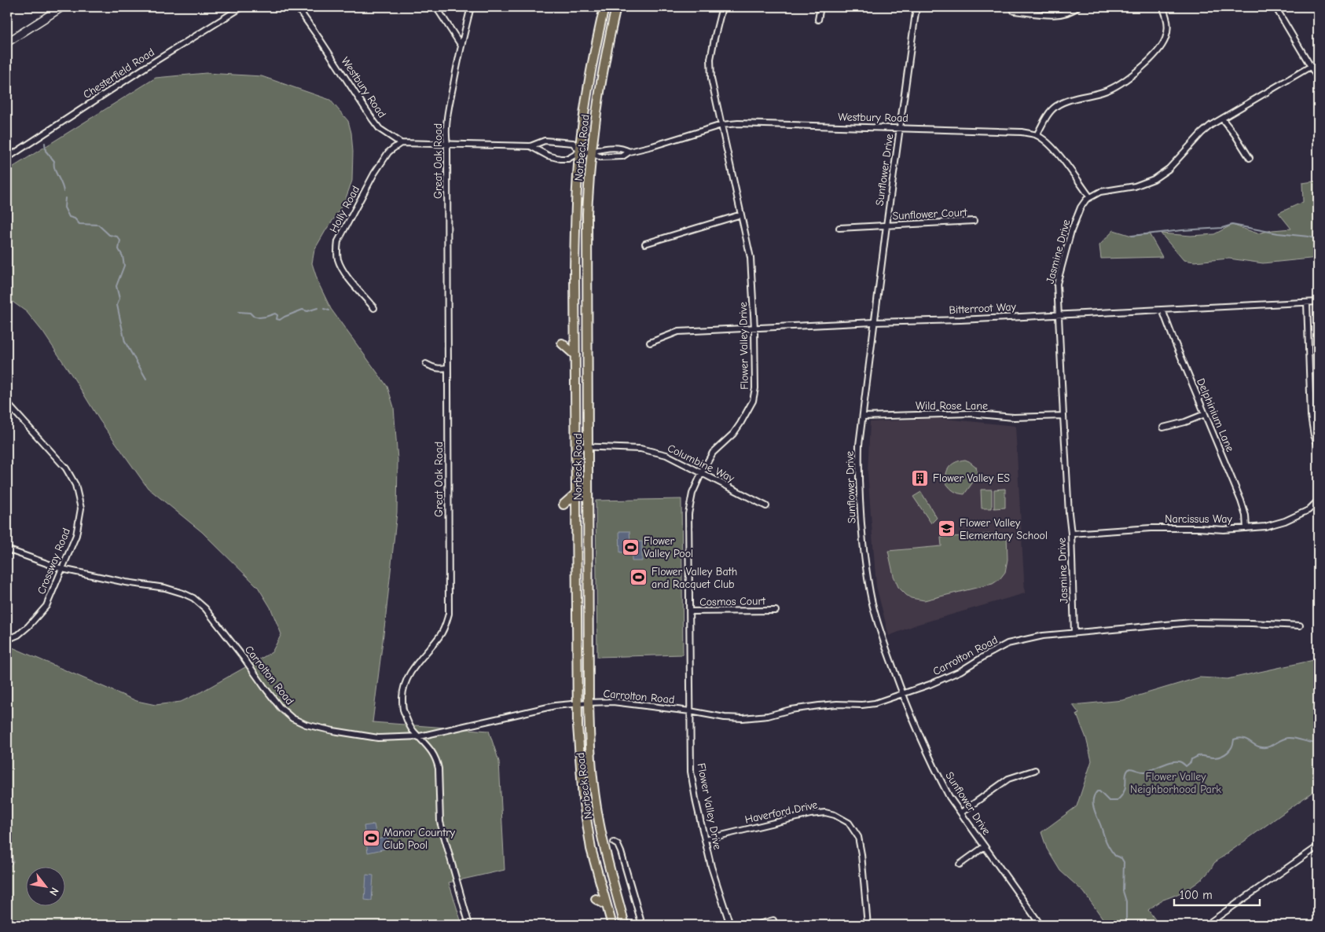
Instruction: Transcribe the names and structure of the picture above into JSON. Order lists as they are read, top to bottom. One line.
{"streets":{"main road":["Norbeck Road"],"street":["Chesterfield Road","Westbury Road","Great Oak Road","Sunflower Drive","Holly Road","Sunflower Court","Jasmine Drive","Bitterroot Way","Flower Valley Drive","Wild Rose Lane","Delphinium Lane","Columbine Way","Narcissus Way","Crossway Road","Cosmos Court","Carrolton Road","Haverford Drive"]},"crossings":[["Westbury Road","Norbeck Road"],["Westbury Road","Great Oak Road"],["Westbury Road","Sunflower Drive"],["Westbury Road","Holly Road"],["Westbury Road","Jasmine Drive"],["Westbury Road","Flower Valley Drive"],["Norbeck Road","Columbine Way"],["Norbeck Road","Carrolton Road"],["Great Oak Road","Carrolton Road"],["Sunflower Drive","Sunflower Court"],["Sunflower Drive","Bitterroot Way"],["Sunflower Drive","Wild Rose Lane"],["Sunflower Drive","Carrolton Road"],["Jasmine Drive","Bitterroot Way"],["Jasmine Drive","Wild Rose Lane"],["Jasmine Drive","Narcissus Way"],["Jasmine Drive","Carrolton Road"],["Bitterroot Way","Flower Valley Drive"],["Bitterroot Way","Delphinium Lane"],["Flower Valley Drive","Columbine Way"],["Flower Valley Drive","Cosmos Court"],["Flower Valley Drive","Carrolton Road"],["Flower Valley Drive","Haverford Drive"],["Delphinium Lane","Narcissus Way"],["Crossway Road","Carrolton Road"]],"parks":["Flower Valley Neighborhood Park"],"places":{"building":["Flower Valley ES"],"school or university":["Flower Valley Elementary School"],"sports":["Flower Valley Pool","Flower Valley Bath and Racquet Club","Manor Country Club Pool"]},"scale_bar":"100 m","north":"bottom right"}
